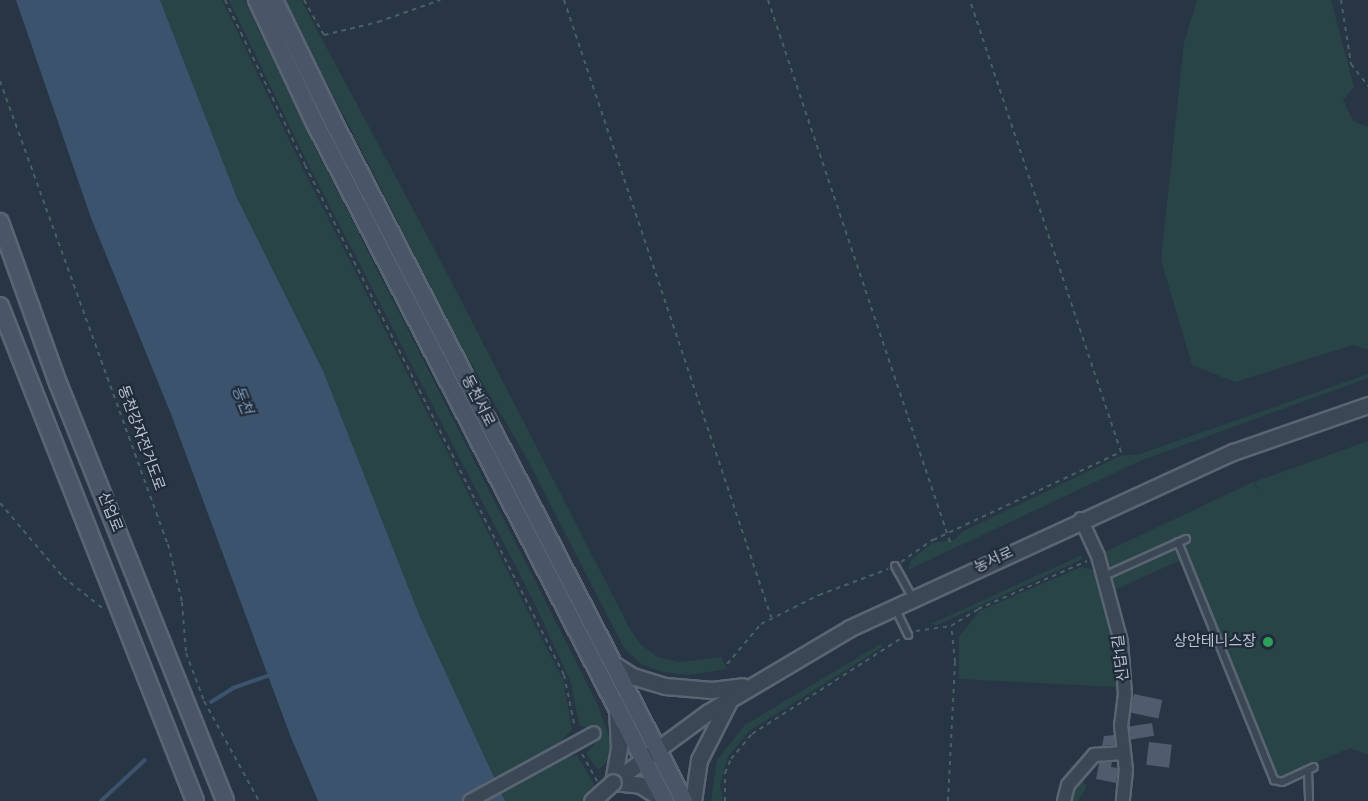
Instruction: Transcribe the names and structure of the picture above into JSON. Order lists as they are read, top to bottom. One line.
{"streets":{"main road":["동천서로","산업로"],"street":["농서로","신답1길"],"path":["동천강자전거도로"]},"crossings":[["동천서로","농서로"],["농서로","신답1길"]],"water":["동천"],"places":["상안테니스장"]}
